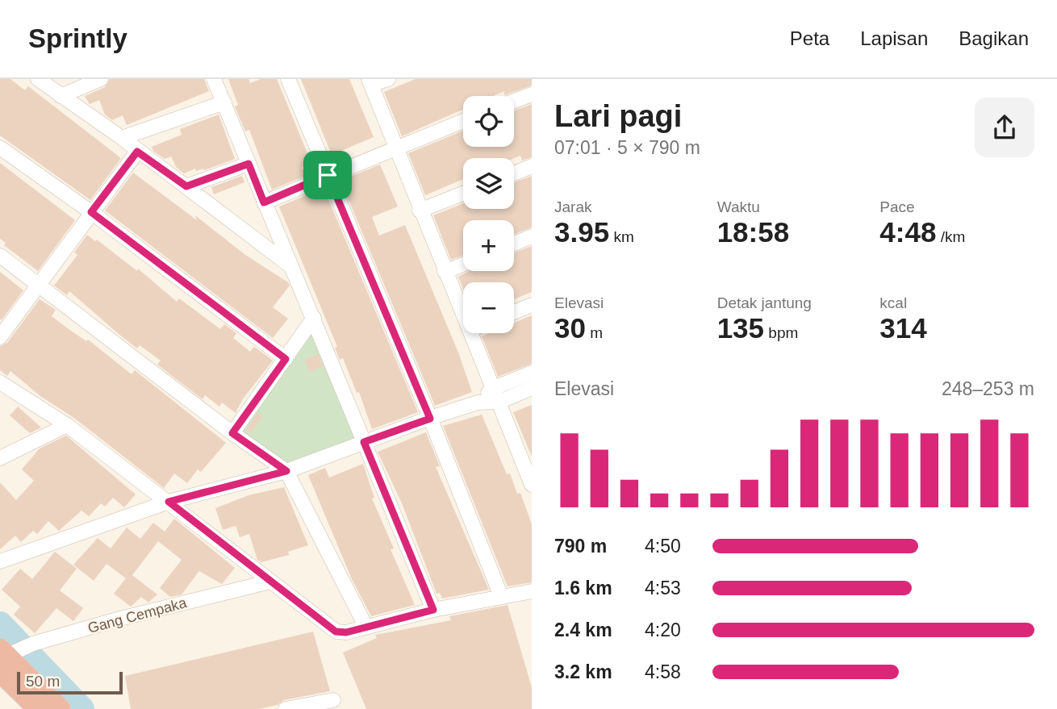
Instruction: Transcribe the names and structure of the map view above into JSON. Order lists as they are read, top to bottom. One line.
{"streets":{"street":["Gang Cempaka"]},"scale_bar":"50 m","page":{"header":"Sprintly","nav":["Peta","Lapisan","Bagikan"],"heading":["Lari pagi","07:01 · 5 × 790 m"],"map_buttons":["+","−"],"stats":[["Jarak","3.95 km"],["Waktu","18:58"],["Pace","4:48 /km"],["Elevasi","30 m"],["Detak jantung","135 bpm"],["kcal","314"]],"chart":["Elevasi","248–253 m"],"list":[{"name":"790 m","note":"4:50"},{"name":"1.6 km","note":"4:53"},{"name":"2.4 km","note":"4:20"},{"name":"3.2 km","note":"4:58"}],"scale":"50 m"}}
